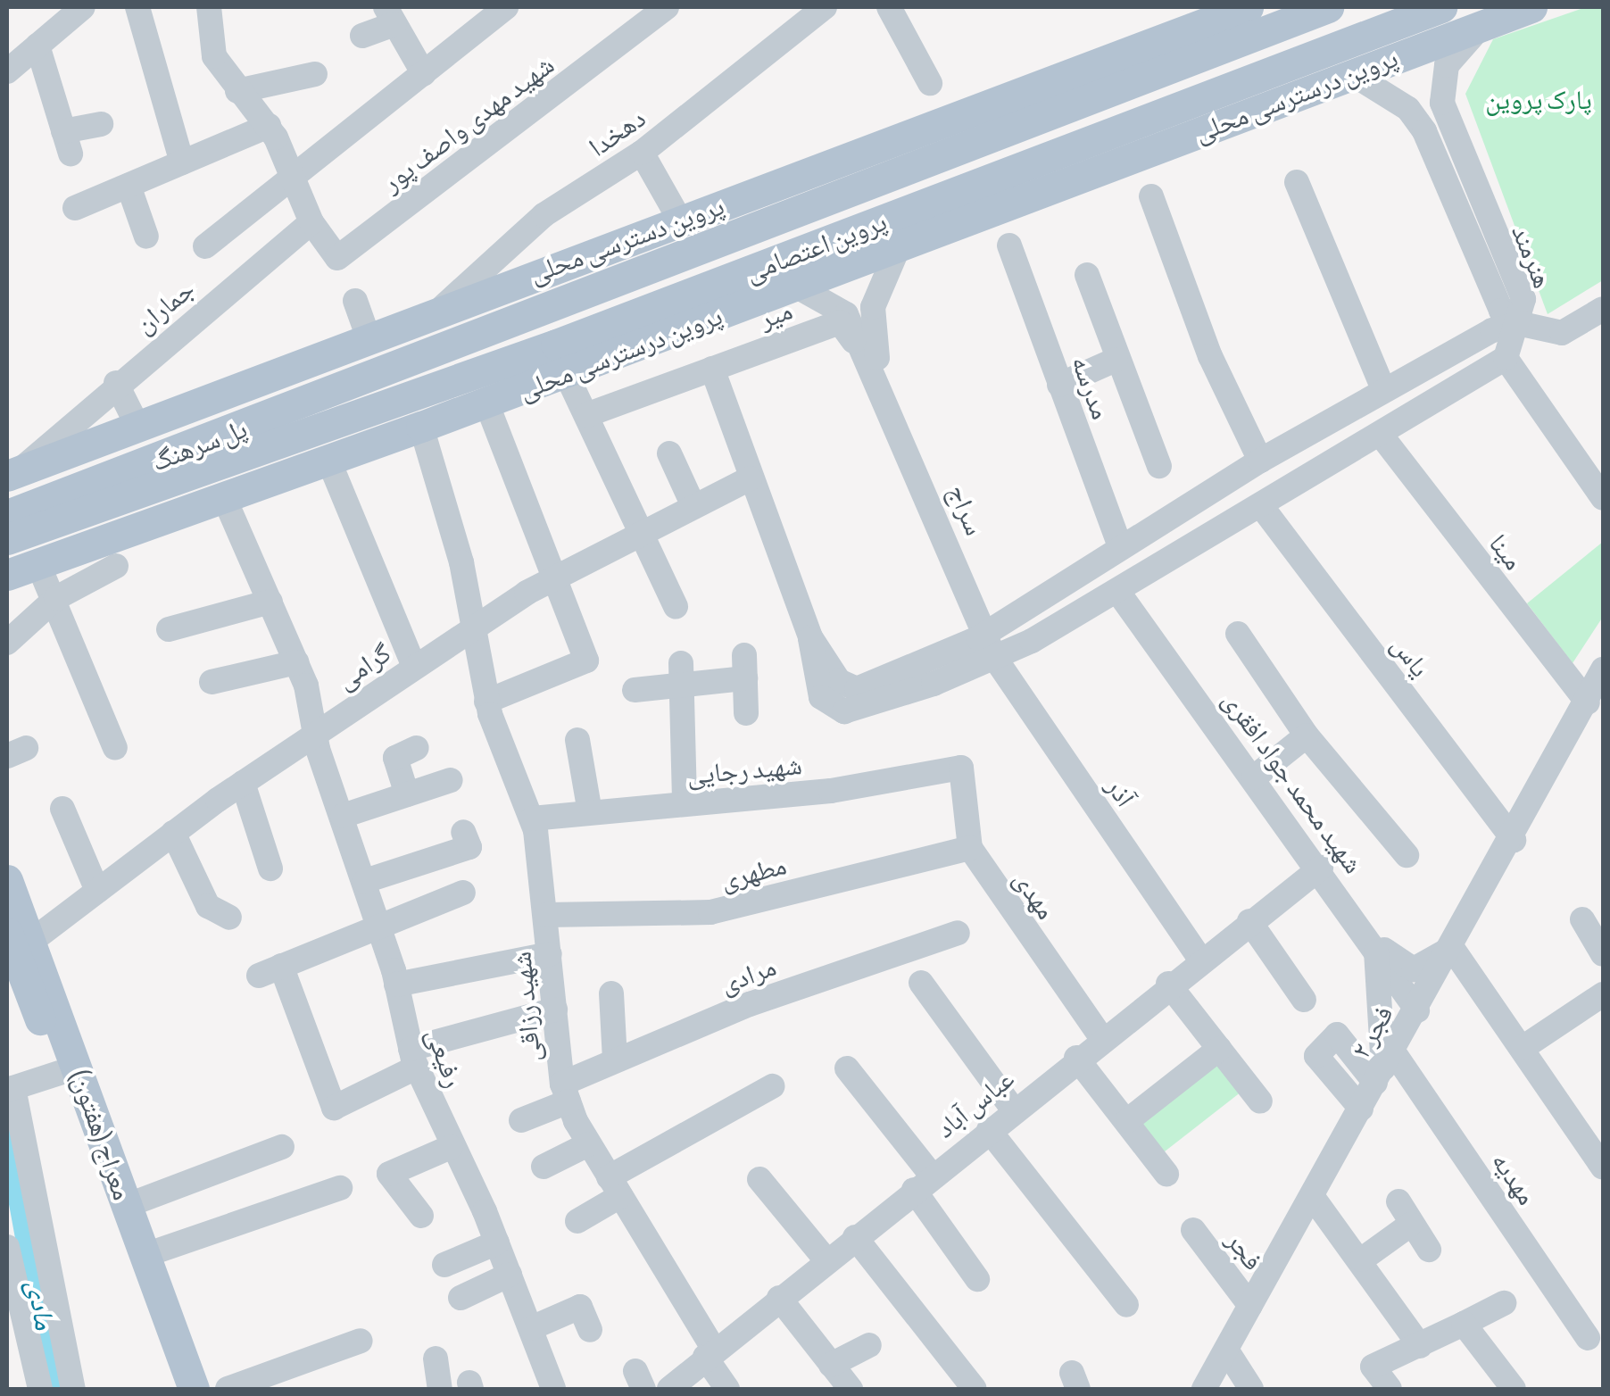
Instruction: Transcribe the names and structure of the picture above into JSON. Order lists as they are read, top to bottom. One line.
{"streets":{"main road":["پروین درسترسی محلی","پروین دسترسی محلی","پروین اعتصامی","پل سرهنگ","معراج (هفتون)"],"street":["شهید مهدی واصف پور","دهخدا","هنرمند","جماران","میر","مدرسه","سراج","مینا","یاس","گرامی","شهید رجایی","شهید محمد جواد افقری","آذر","مطهری","مهدی","مرادی","شهید رزاقی","فجر ۲","رفیعی","عباس آباد","مهدیه","فجر"]},"crossings":[["پروین درسترسی محلی","پروین اعتصامی"],["پروین درسترسی محلی","هنرمند"],["پروین درسترسی محلی","پل سرهنگ"],["پروین درسترسی محلی","سراج"],["پروین درسترسی محلی","شهید رزاقی"],["پروین درسترسی محلی","رفیعی"],["شهید مهدی واصف پور","جماران"],["دهخدا","پروین دسترسی محلی"],["پروین دسترسی محلی","جماران"],["پروین اعتصامی","پل سرهنگ"],["پروین اعتصامی","رفیعی"],["میر","سراج"],["پل سرهنگ","رفیعی"],["سراج","آذر"],["مینا","فجر ۲"],["یاس","فجر ۲"],["گرامی","شهید رزاقی"],["گرامی","رفیعی"],["گرامی","معراج (هفتون)"],["شهید رجایی","مهدی"],["شهید رجایی","شهید رزاقی"],["شهید محمد جواد افقری","فجر ۲"],["شهید محمد جواد افقری","عباس آباد"],["آذر","عباس آباد"],["مطهری","مهدی"],["مطهری","شهید رزاقی"],["مهدی","عباس آباد"],["مرادی","شهید رزاقی"],["شهید رزاقی","عباس آباد"],["فجر ۲","مهدیه"],["فجر ۲","فجر"]],"water":["مادی"],"parks":["پارک پروین"]}
